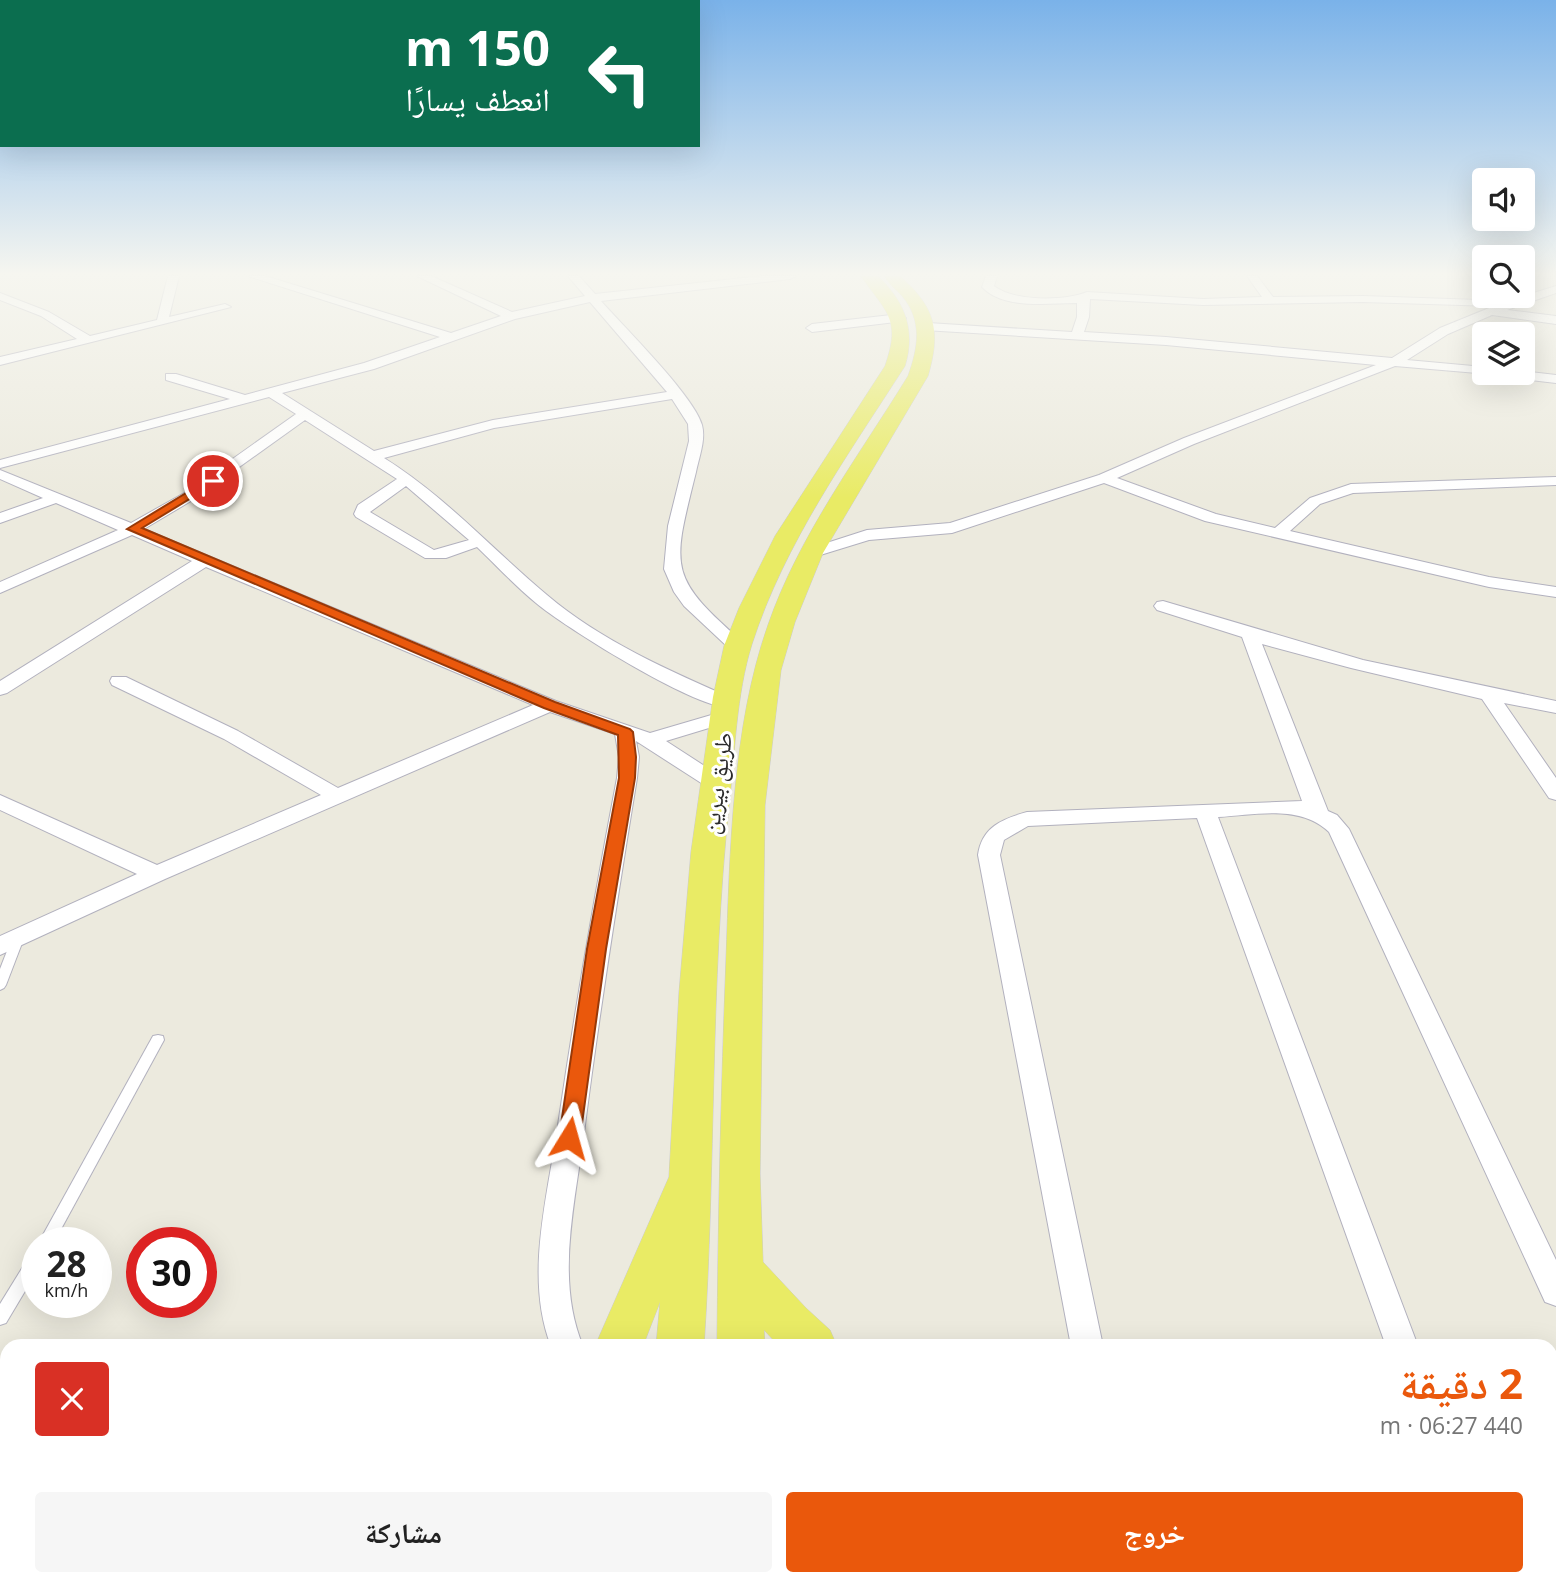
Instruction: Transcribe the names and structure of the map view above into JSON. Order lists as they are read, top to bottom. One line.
{"streets":{"main road":["طريق بيرين"]},"page":{"turn":["150 m","انعطف يسارًا"],"speed":"28 km/h","limit":"30","heading":["2 دقيقة","440 m · 06:27"],"buttons":["خروج","مشاركة"]}}
